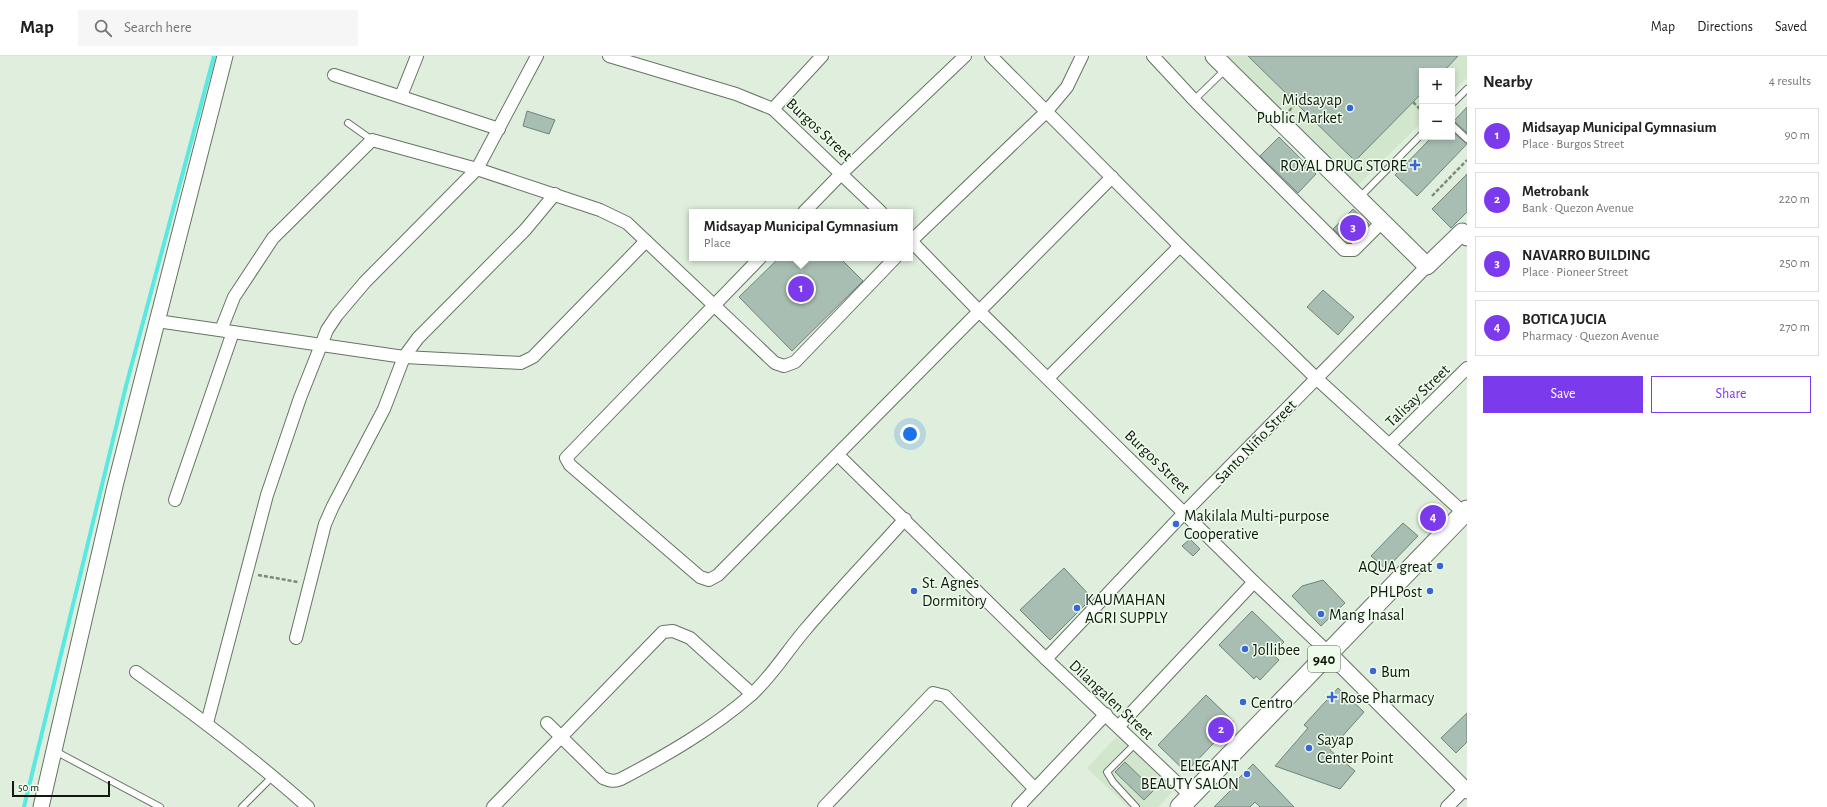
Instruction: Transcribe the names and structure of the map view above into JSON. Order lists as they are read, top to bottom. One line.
{"streets":{"main road":["Santo Niño Street","940"],"street":["Burgos Street","Talisay Street","Dilangalen Street"]},"crossings":[["Burgos Street","Santo Niño Street"],["Burgos Street","940"],["Santo Niño Street","Dilangalen Street"],["940","Dilangalen Street"]],"places":{"other":["Midsayap Public Market","Makilala Multi-purpose Cooperative","AQUA great","St. Agnes Dormitory","PHLPost","KAUMAHAN AGRI SUPPLY","Mang Inasal","Jollibee","Bum","Centro","Sayap Center Point","ELEGANT BEAUTY SALON"],"health":["ROYAL DRUG STORE","Rose Pharmacy"]},"scale_bar":"50 m","page":{"header":"Map","search":"Search here","nav":["Map","Directions","Saved"],"heading":["Nearby","4 results"],"map_buttons":["+","−"],"list":[{"mark":"1","name":"Midsayap Municipal Gymnasium","note":"Place · Burgos Street","value":"90 m"},{"mark":"2","name":"Metrobank","note":"Bank · Quezon Avenue","value":"220 m"},{"mark":"3","name":"NAVARRO BUILDING","note":"Place · Pioneer Street","value":"250 m"},{"mark":"4","name":"BOTICA JUCIA","note":"Pharmacy · Quezon Avenue","value":"270 m"}],"popup":["Midsayap Municipal Gymnasium","Place"],"pins":["3","1","4","2"],"buttons":["Save","Share"],"scale":"50 m"}}
